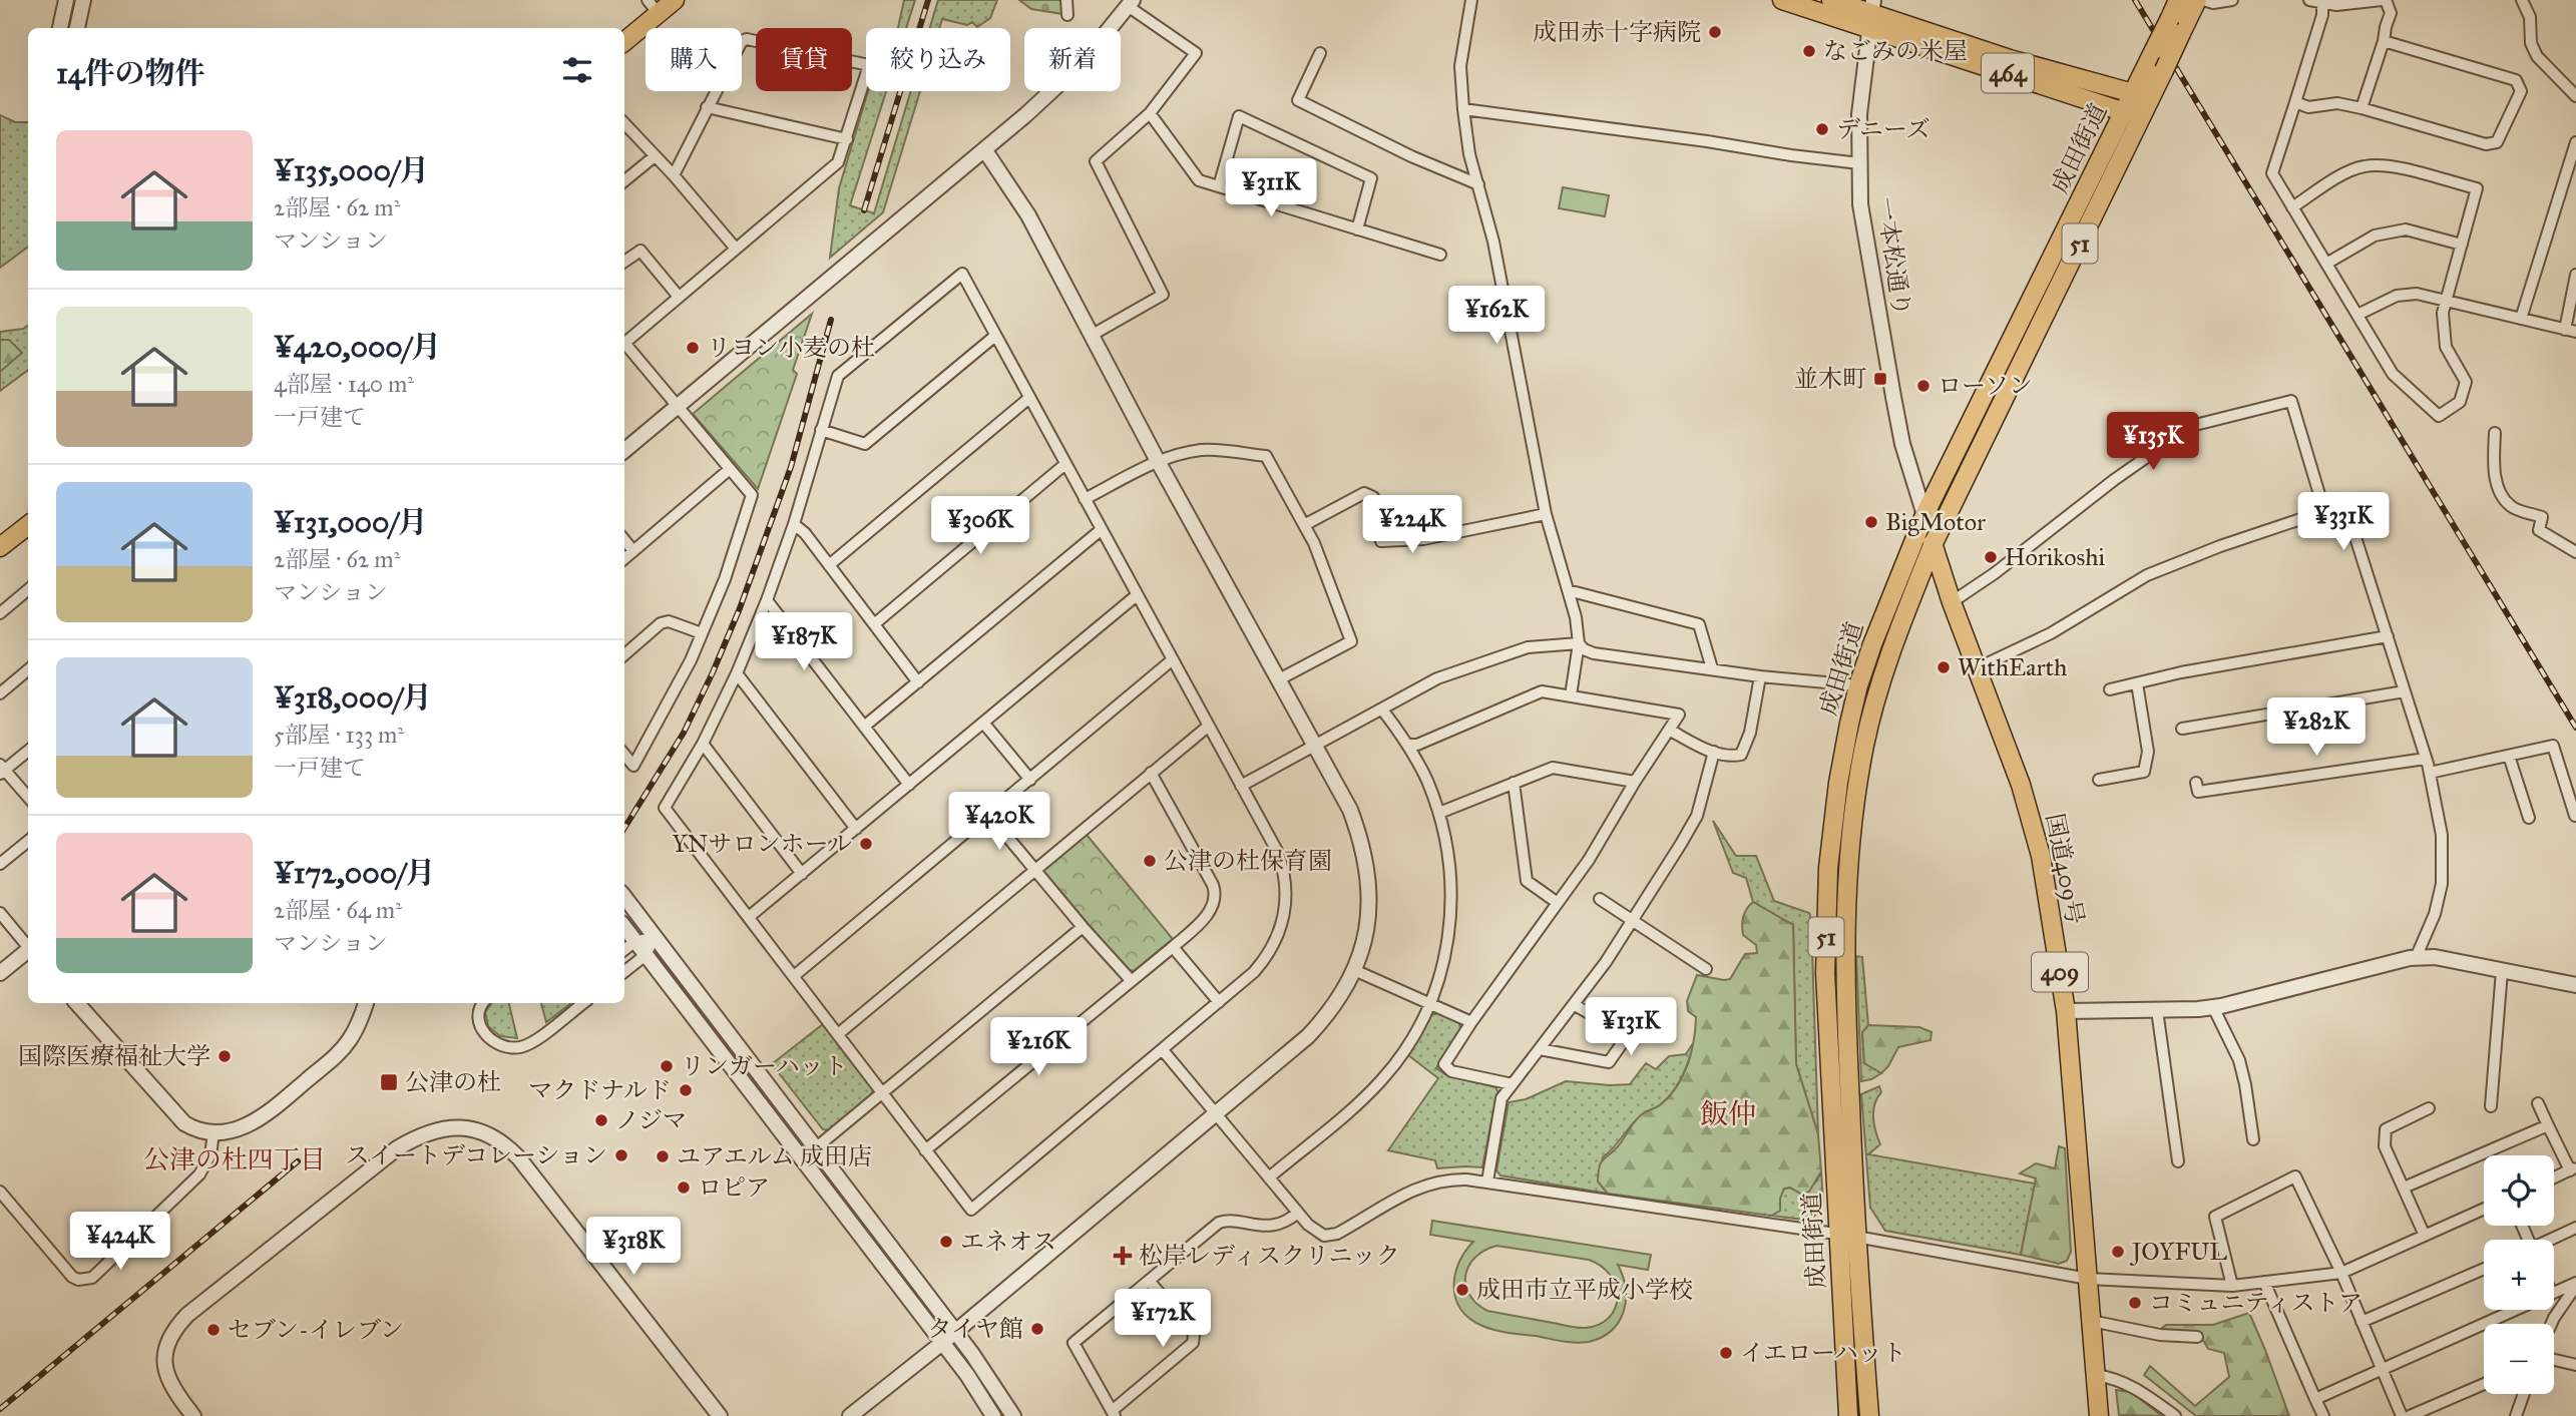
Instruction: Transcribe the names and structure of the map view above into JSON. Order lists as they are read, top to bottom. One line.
{"streets":{"highway":["464","成田街道","51","国道409号","409"],"street":["一本松通り"]},"crossings":[["464","成田街道"],["464","一本松通り"],["成田街道","一本松通り"],["成田街道","国道409号"],["一本松通り","国道409号"]],"districts":["飯仲","公津の杜四丁目"],"places":{"other":["成田赤十字病院","なごみの米屋","デニーズ","リヨン小麦の杜","ローソン","BigMotor","Horikoshi","WithEarth","YNサロンホール","公津の杜保育園","国際医療福祉大学","リンガーハット","マクドナルド","ノジマ","スイートデコレーション","ユアエルム 成田店","ロピア","エネオス","JOYFUL","成田市立平成小学校","コミュニティストア","タイヤ館","セブン-イレブン","イエローハット"],"transit":["並木町","公津の杜"],"health":["松岸レディスクリニック"]},"page":{"chip":["購入","賃貸","絞り込み","新着"],"heading":"14件の物件","list":[{"name":"¥135,000/月","note":"2部屋 · 62 m² · マンション"},{"name":"¥420,000/月","note":"4部屋 · 140 m² · 一戸建て"},{"name":"¥131,000/月","note":"2部屋 · 62 m² · マンション"},{"name":"¥318,000/月","note":"5部屋 · 133 m² · 一戸建て"},{"name":"¥172,000/月","note":"2部屋 · 64 m² · マンション"}],"price":["¥311K","¥162K","¥135K","¥331K","¥224K","¥306K","¥187K","¥282K","¥420K","¥131K","¥216K","¥424K","¥318K","¥172K"],"map_buttons":["+","−"]}}
